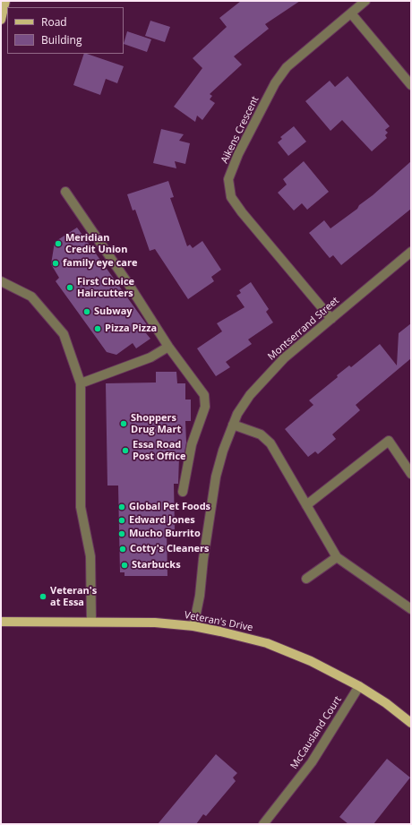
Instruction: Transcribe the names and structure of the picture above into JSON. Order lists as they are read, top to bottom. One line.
{"streets":{"main road":["Veteran's Drive"],"street":["Aikens Crescent","Montserrand Street","McCausland Court"]},"crossings":[["Aikens Crescent","Montserrand Street"],["Montserrand Street","Veteran's Drive"],["Veteran's Drive","McCausland Court"]],"places":["Meridian Credit Union","family eye care","First Choice Haircutters","Subway","Pizza Pizza","Shoppers Drug Mart","Essa Road Post Office","Global Pet Foods","Edward Jones","Mucho Burrito","Cotty's Cleaners","Starbucks","Veteran's at Essa"],"legend":["Road","Building"]}
